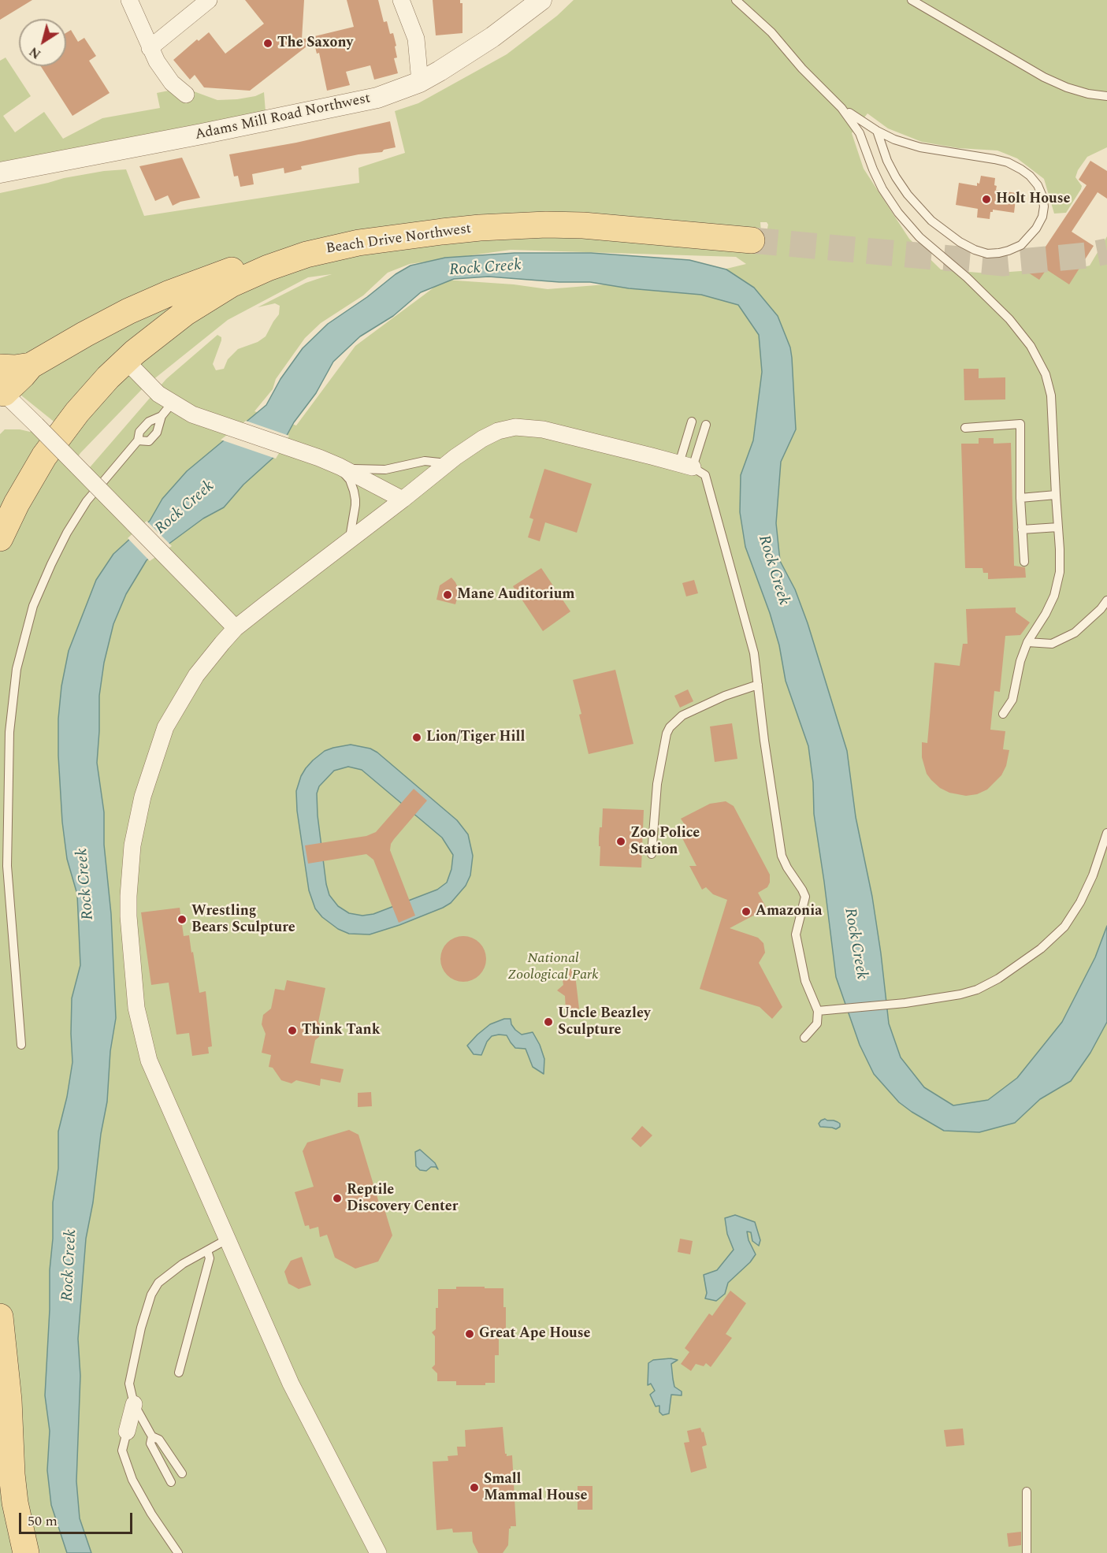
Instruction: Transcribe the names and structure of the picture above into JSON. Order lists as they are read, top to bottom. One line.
{"streets":{"main road":["Beach Drive Northwest"],"street":["Adams Mill Road Northwest"]},"water":["Rock Creek"],"parks":["National Zoological Park"],"places":["The Saxony","Holt House","Mane Auditorium","Lion/Tiger Hill","Zoo Police Station","Amazonia","Wrestling Bears Sculpture","Uncle Beazley Sculpture","Think Tank","Reptile Discovery Center","Great Ape House","Small Mammal House"],"scale_bar":"50 m","north":"bottom left"}
